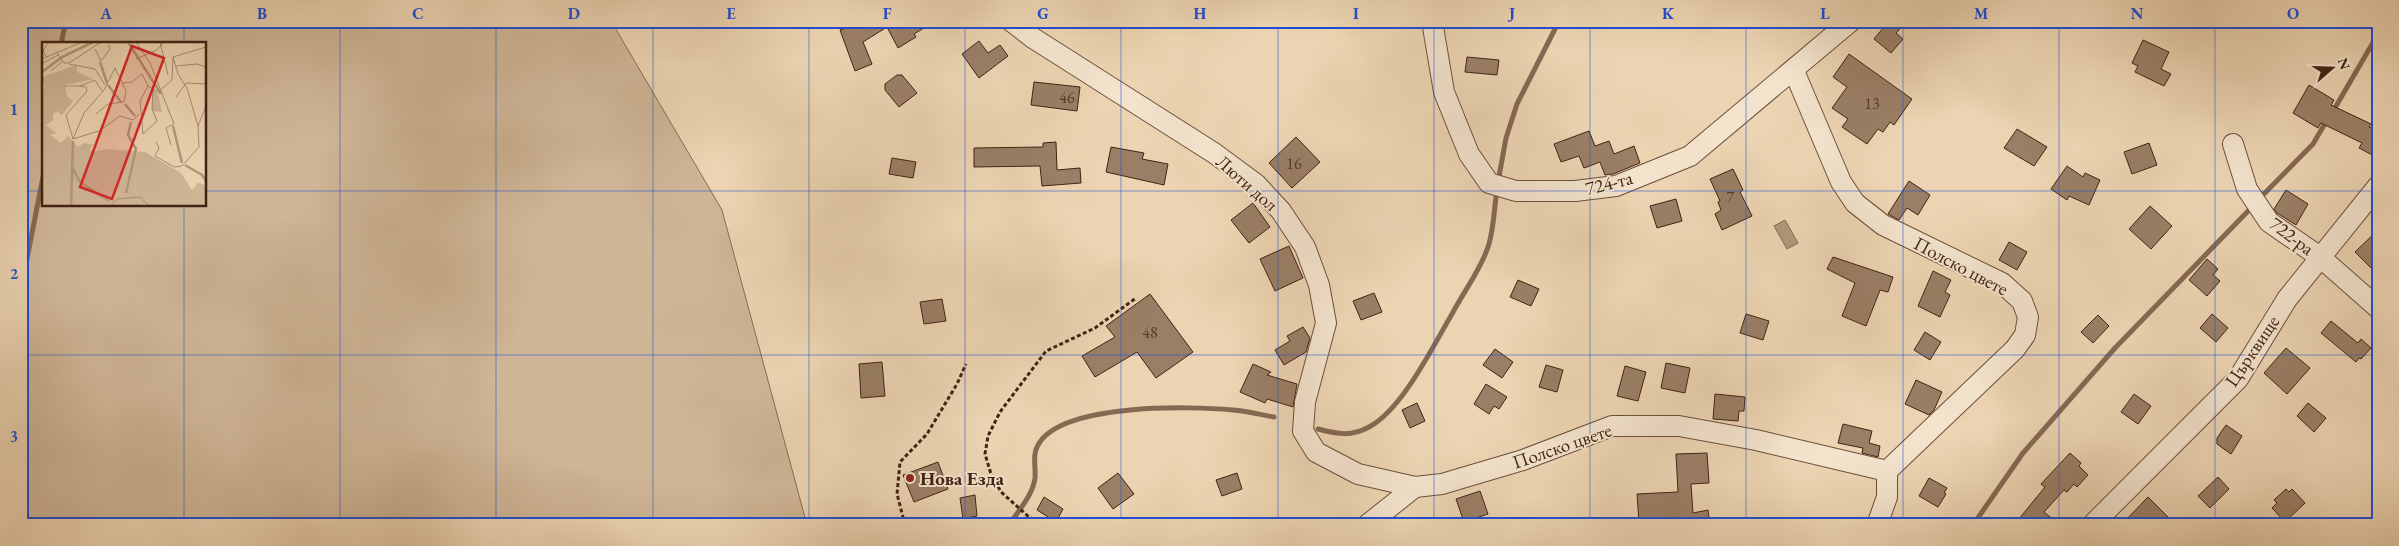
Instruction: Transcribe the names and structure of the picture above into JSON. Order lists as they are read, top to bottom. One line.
{"streets":{"street":["Люти дол","724-та","722-ра","Полско цвете","Църквище"]},"crossings":[["Люти дол","Полско цвете"],["724-та","Полско цвете"],["722-ра","Църквище"]],"places":["Нова Езда"],"house_numbers":["46","13","16","7","48"],"north":"right","grid":{"columns":["A","B","C","D","E","F","G","H","I","J","K","L","M","N","O"],"rows":["1","2","3"]}}
